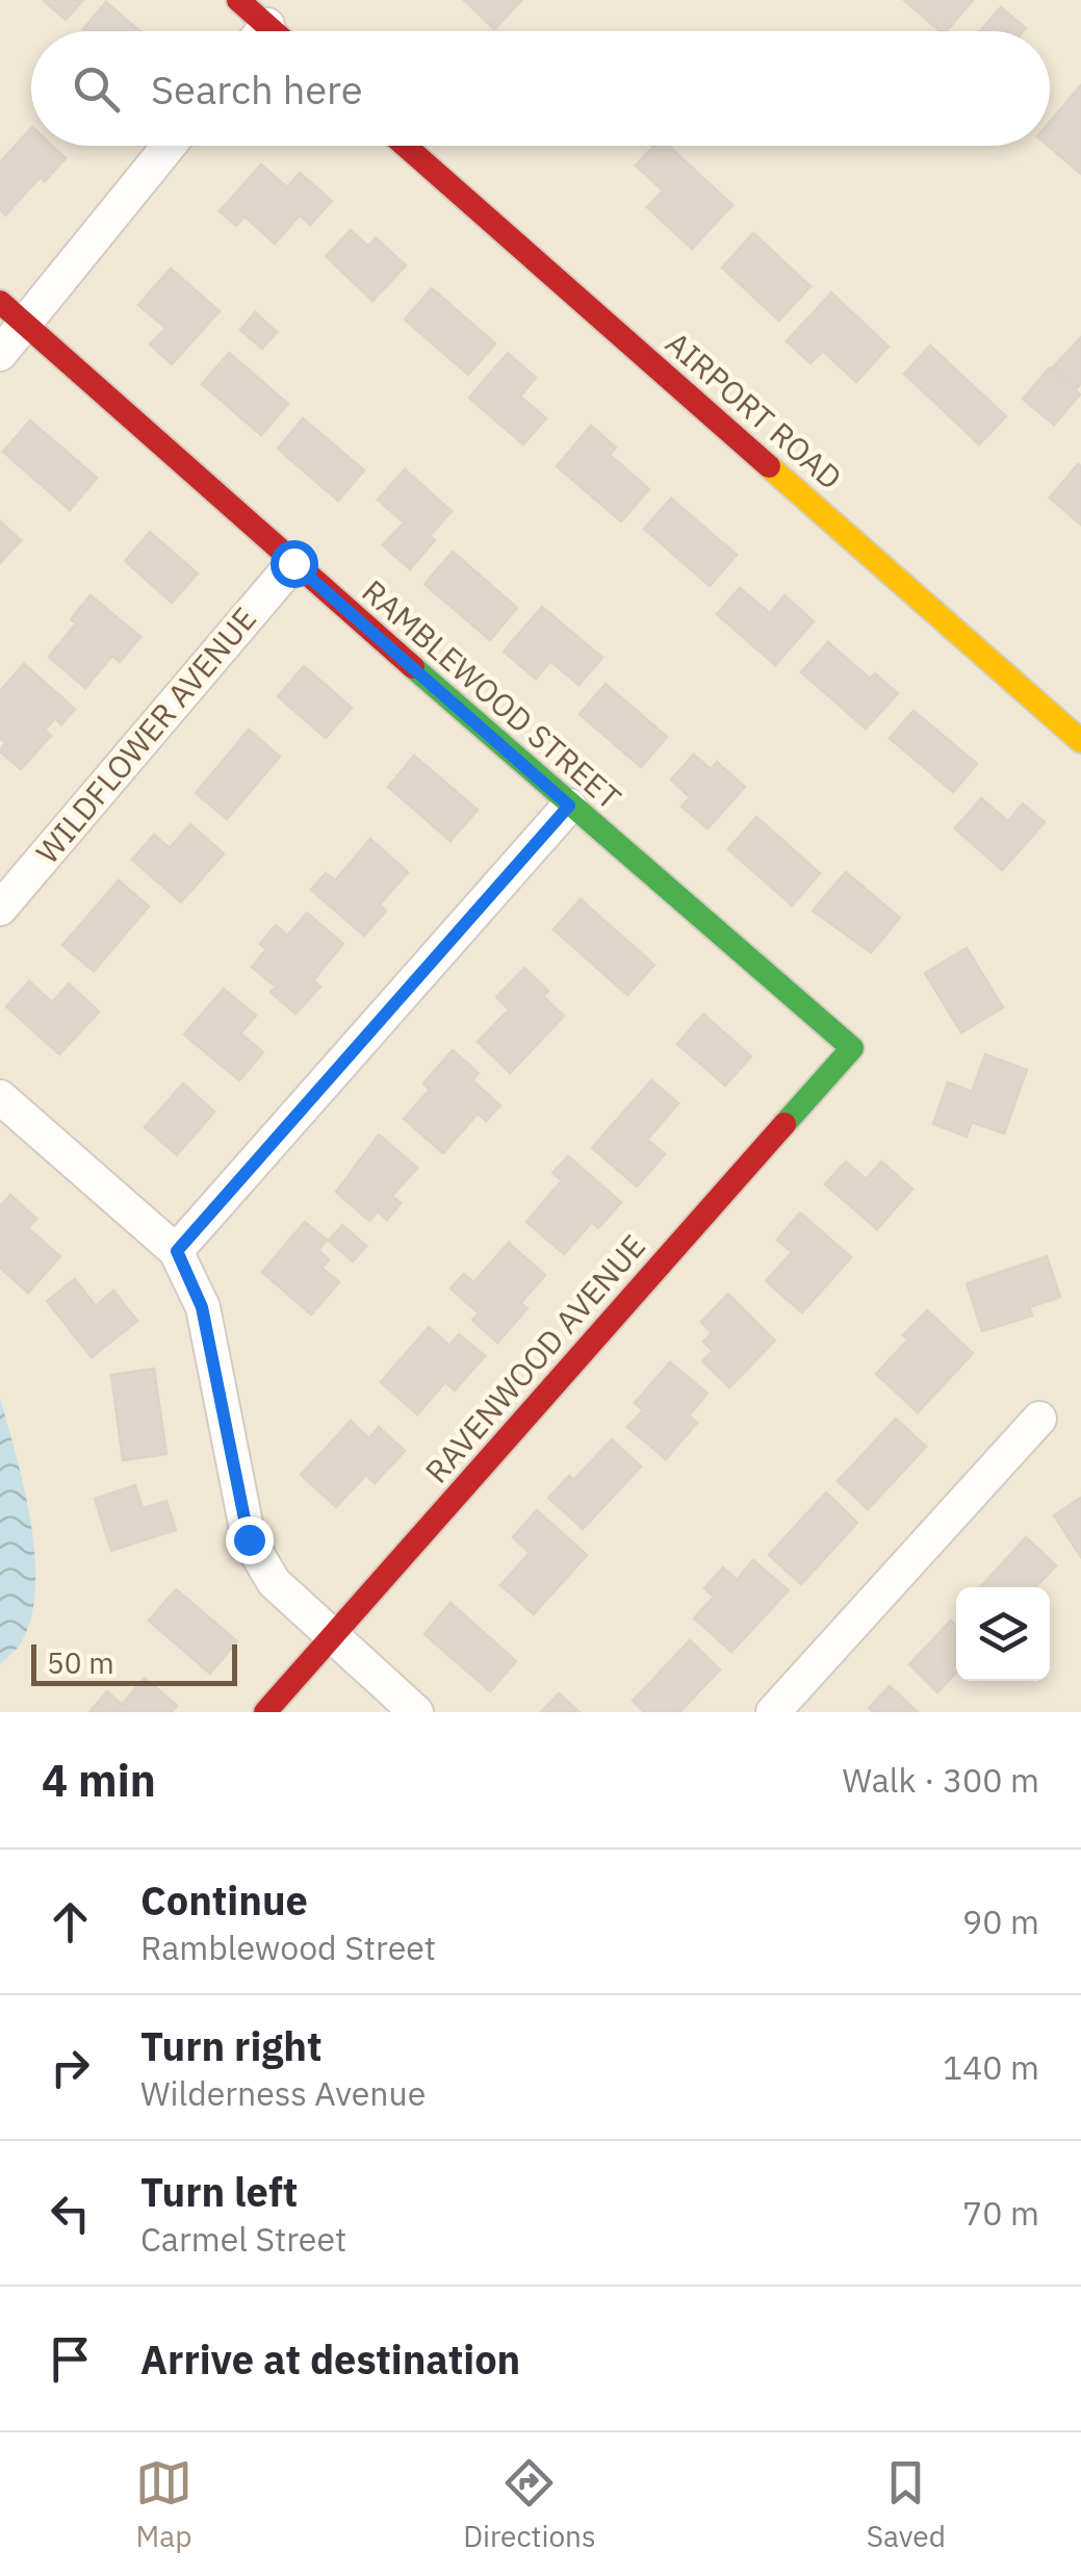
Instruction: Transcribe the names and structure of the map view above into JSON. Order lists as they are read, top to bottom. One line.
{"streets":{"street":["AIRPORT ROAD","RAMBLEWOOD STREET","WILDFLOWER AVENUE","RAVENWOOD AVENUE"]},"crossings":[["RAMBLEWOOD STREET","WILDFLOWER AVENUE"],["RAMBLEWOOD STREET","RAVENWOOD AVENUE"]],"scale_bar":"50 m","page":{"search":"Search here","scale":"50 m","heading":["4 min","Walk · 300 m"],"list":[["Continue","Ramblewood Street","90 m"],["Turn right","Wilderness Avenue","140 m"],["Turn left","Carmel Street","70 m"],"Arrive at destination"],"nav":["Map","Directions","Saved"]}}
